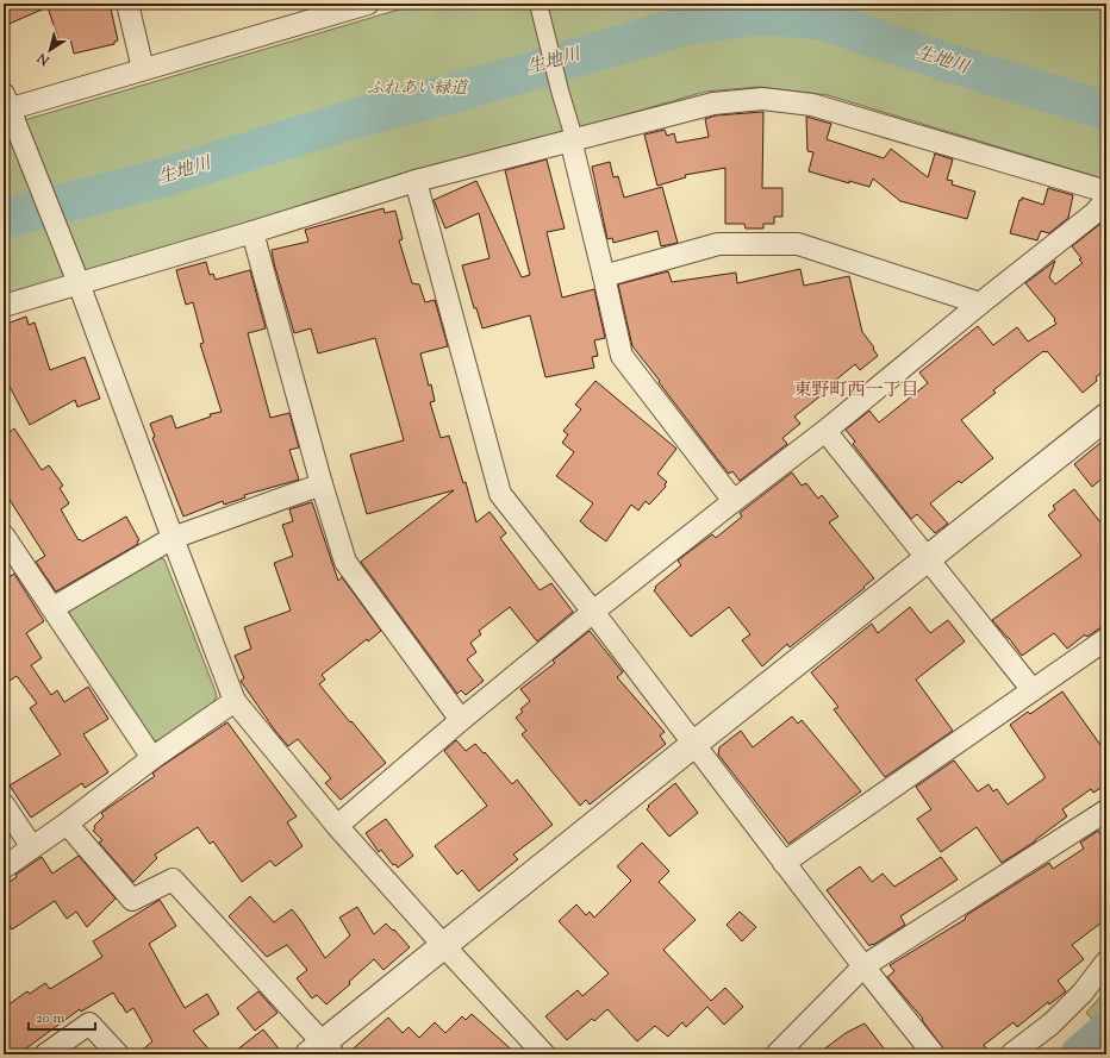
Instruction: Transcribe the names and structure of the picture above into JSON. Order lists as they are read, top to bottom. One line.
{"districts":["東野町西一丁目"],"water":["生地川"],"parks":["ふれあい緑道"],"scale_bar":"20 m","north":"bottom left"}
